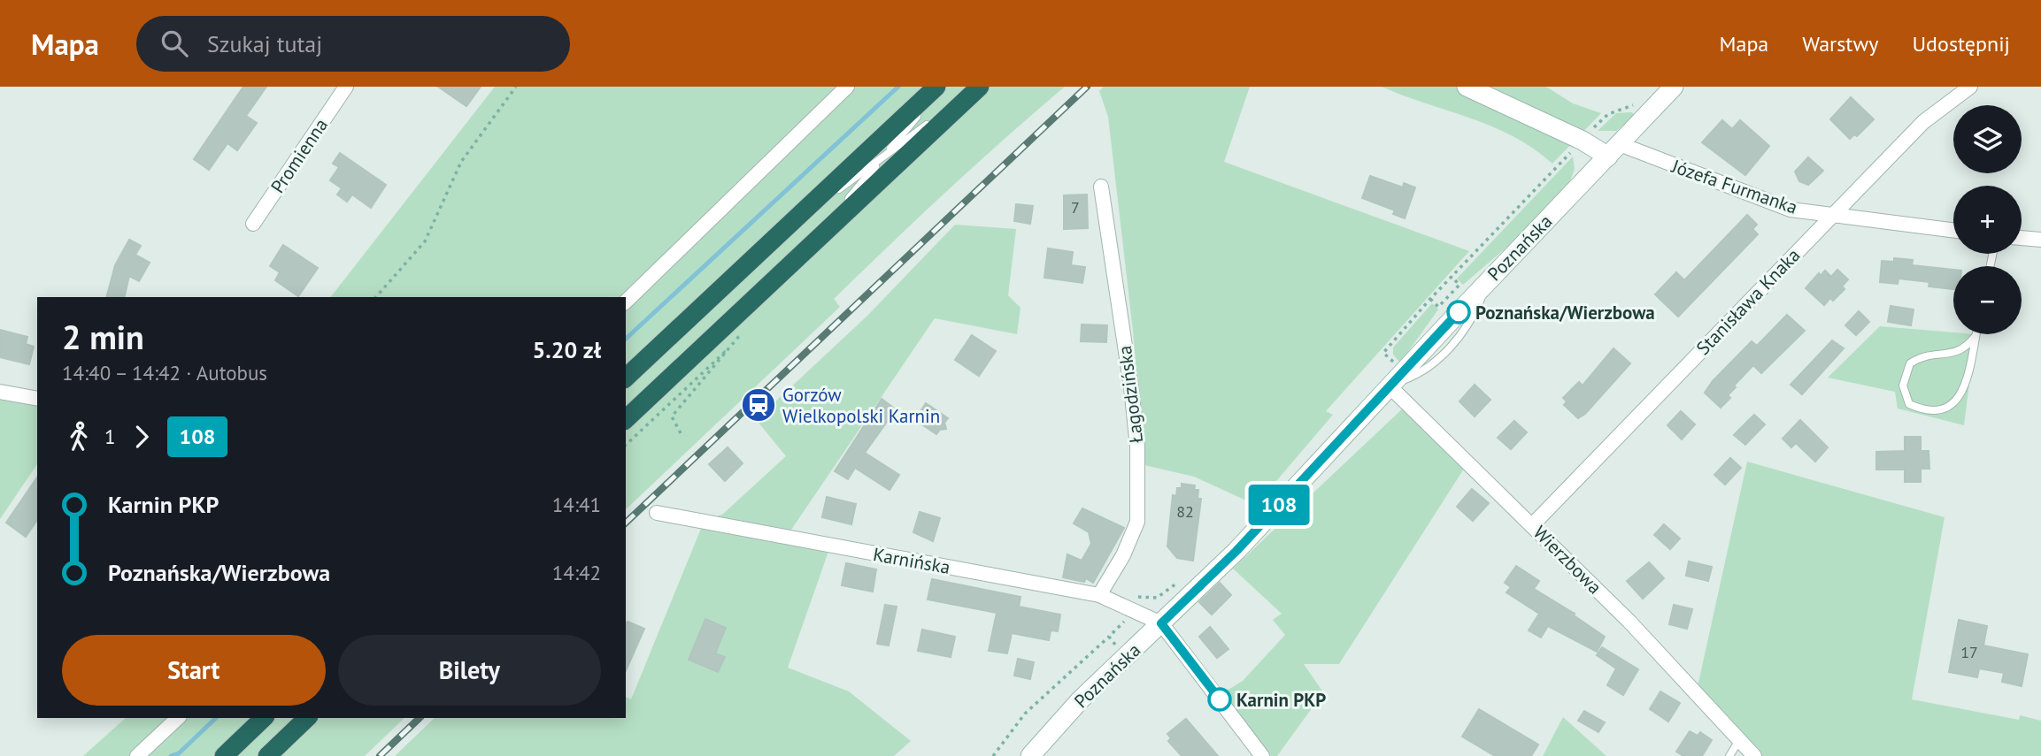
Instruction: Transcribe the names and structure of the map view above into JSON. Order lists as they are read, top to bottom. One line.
{"streets":{"main road":["Poznańska"],"street":["Promienna","Józefa Furmanka","Stanisława Knaka","Łagodzińska","Wierzbowa","Karnińska"]},"crossings":[["Józefa Furmanka","Poznańska"],["Józefa Furmanka","Stanisława Knaka"],["Poznańska","Wierzbowa"],["Poznańska","Karnińska"],["Stanisława Knaka","Wierzbowa"],["Łagodzińska","Karnińska"]],"places":{"other":["Poznańska/Wierzbowa","Karnin PKP"],"station":["Gorzów Wielkopolski Karnin"]},"lines":["bus line 108"],"house_numbers":["7","82","17"],"page":{"header":"Mapa","search":"Szukaj tutaj","nav":["Mapa","Warstwy","Udostępnij"],"on_map":"108","map_buttons":["+","−"],"heading":["2 min","14:40 – 14:42 · Autobus","5.20 zł"],"legs":["1","108"],"list":[{"name":"Karnin PKP","value":"14:41"},{"name":"Poznańska/Wierzbowa","value":"14:42"}],"buttons":["Start","Bilety"]}}
